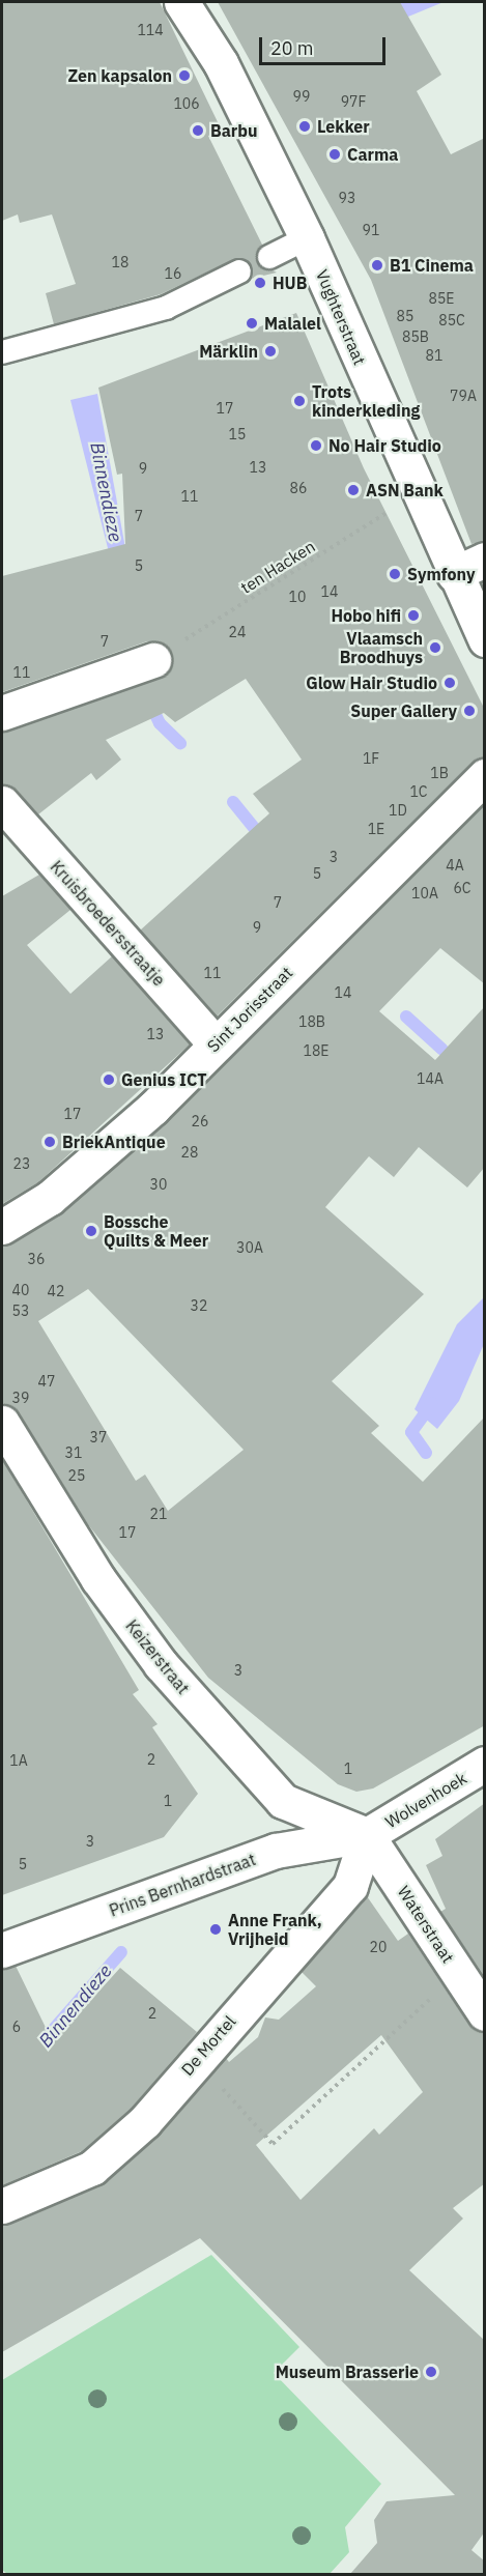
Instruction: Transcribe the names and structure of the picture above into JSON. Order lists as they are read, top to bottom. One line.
{"streets":{"street":["Vughterstraat","Kruisbroedersstraatje","Sint Jorisstraat","Keizerstraat","Wolvenhoek","Prins Bernhardstraat","Waterstraat","De Mortel"],"path":["ten Hacken"]},"crossings":[["Vughterstraat","ten Hacken"],["Kruisbroedersstraatje","Sint Jorisstraat"],["Keizerstraat","Wolvenhoek"],["Keizerstraat","Prins Bernhardstraat"],["Keizerstraat","Waterstraat"],["Keizerstraat","De Mortel"],["Wolvenhoek","Prins Bernhardstraat"],["Wolvenhoek","Waterstraat"],["Wolvenhoek","De Mortel"],["Prins Bernhardstraat","Waterstraat"],["Prins Bernhardstraat","De Mortel"],["Waterstraat","De Mortel"]],"water":["Binnendieze"],"places":["Zen kapsalon","Lekker","Barbu","Carma","B1 Cinema","HUB","Malalel","Märklin","Trots kinderkleding","No Hair Studio","ASN Bank","Symfony","Hobo hifi","Vlaamsch Broodhuys","Glow Hair Studio","Super Gallery","Genius ICT","BriekAntique","Bossche Quilts & Meer","Anne Frank, Vrijheid","Museum Brasserie"],"house_numbers":["114","99","97F","106","93","91","18","16","85E","85","85C","85B","81","79A","17","15","13","9","86","11","7","5","14","10","24","7","11","1F","1B","1C","1D","1E","3","4A","5","6C","10A","7","9","11","14","18B","13","18E","14A","17","26","28","23","30","30A","36","40","42","32","53","47","39","37","31","25","21","17","3","2","1A","1","1","3","5","20","2","6"],"scale_bar":"20 m"}
